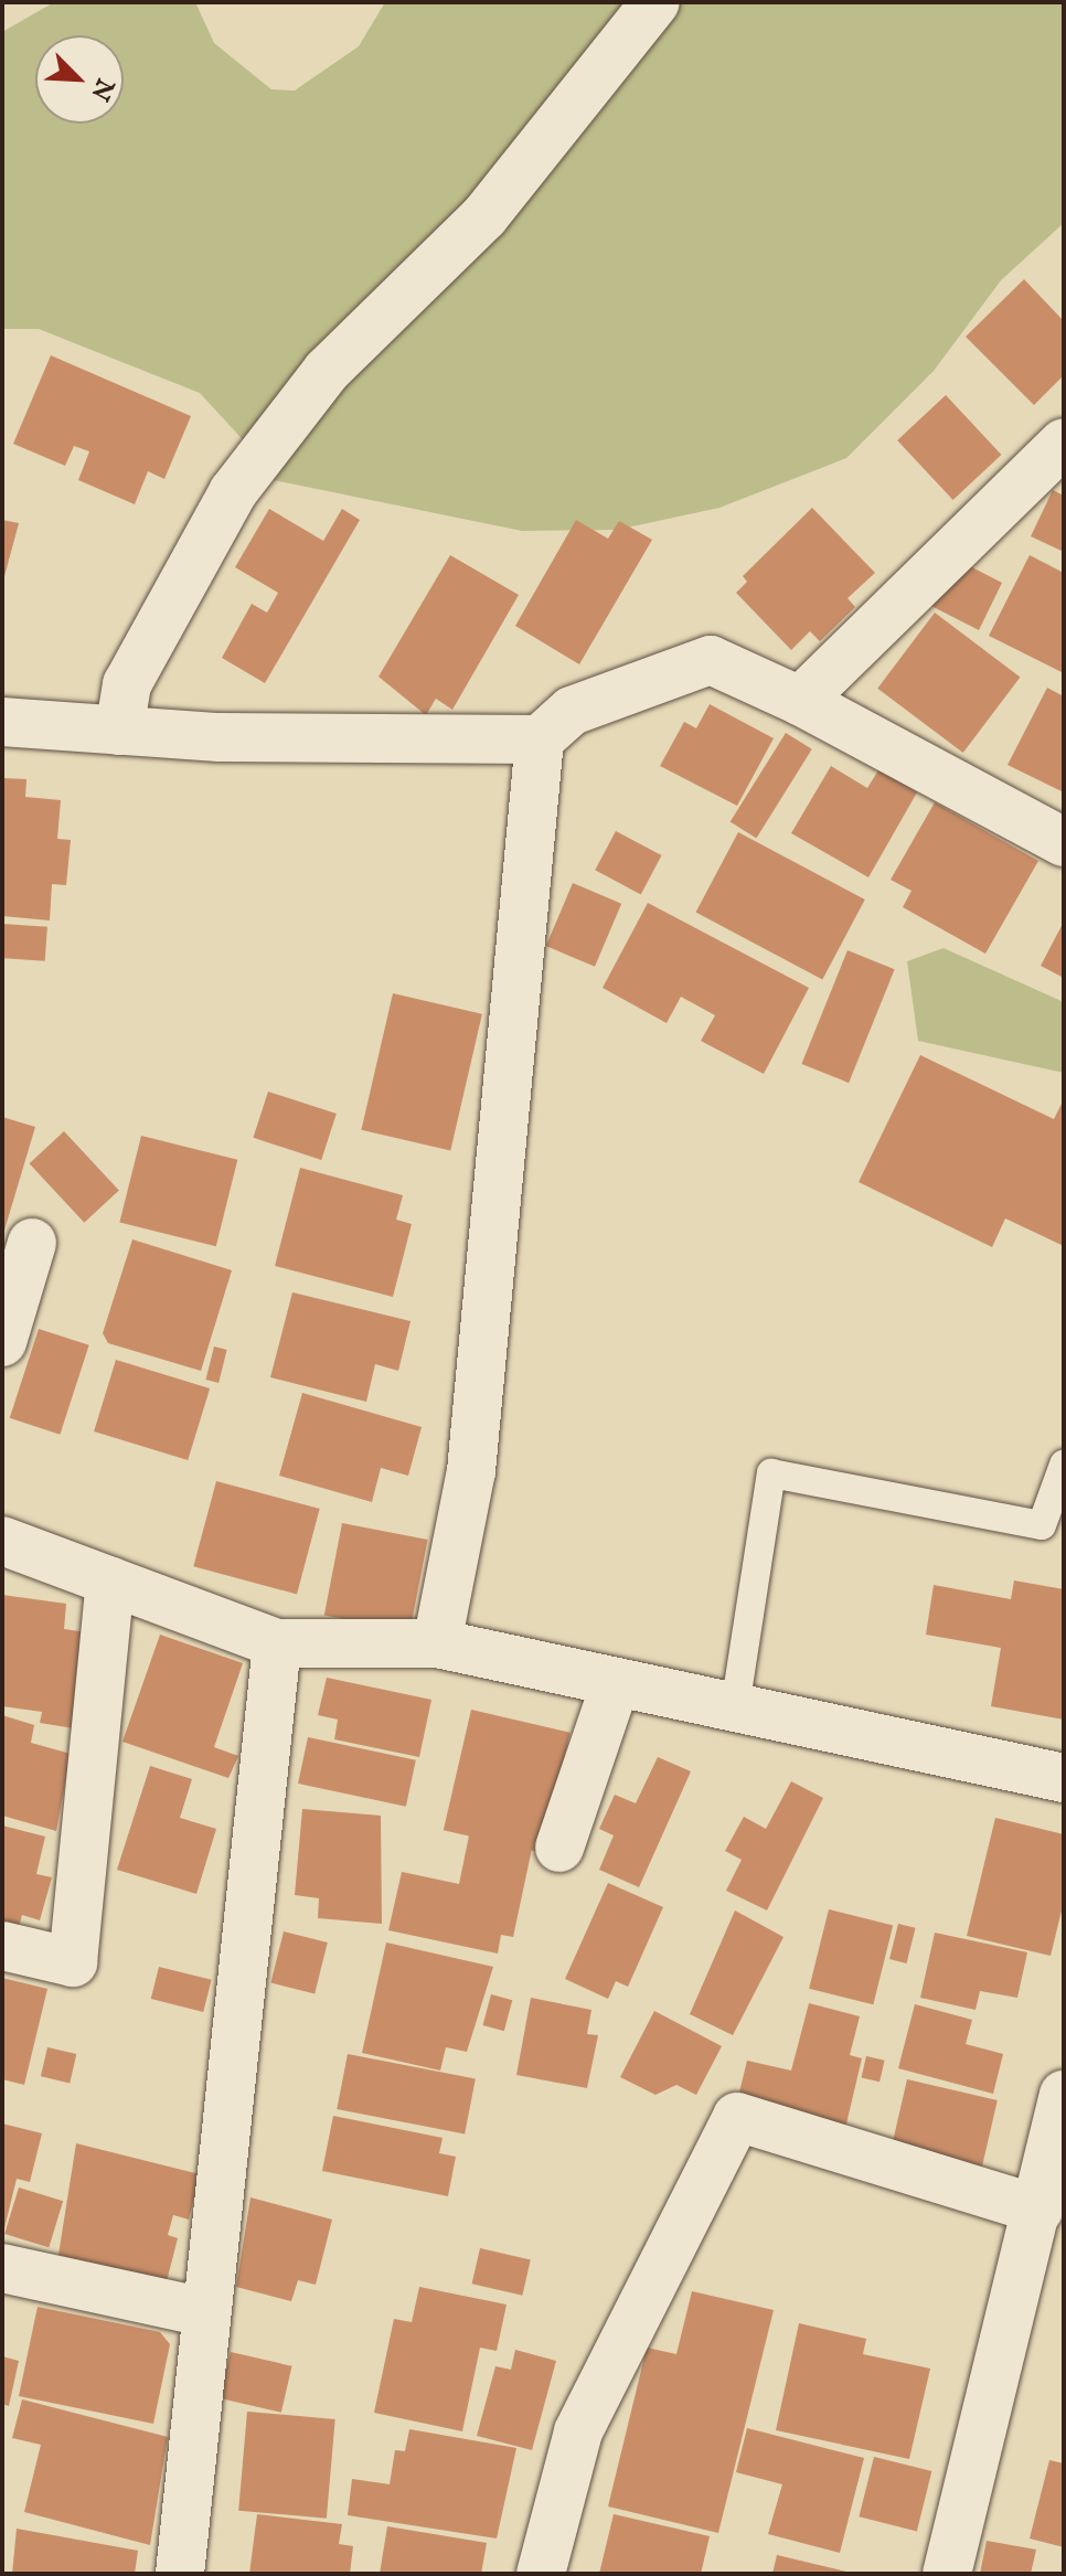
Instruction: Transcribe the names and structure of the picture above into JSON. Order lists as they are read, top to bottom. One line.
{"north":"bottom right"}
